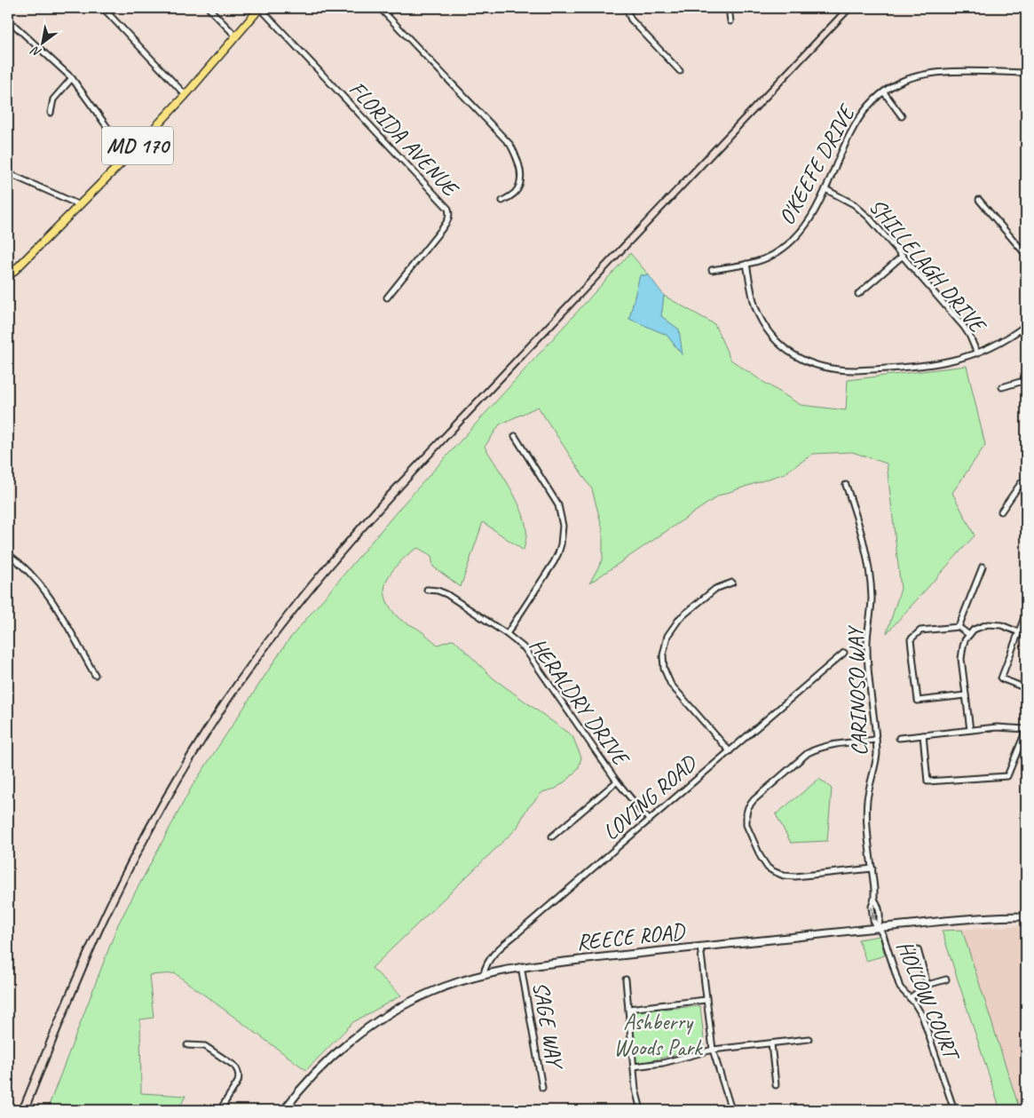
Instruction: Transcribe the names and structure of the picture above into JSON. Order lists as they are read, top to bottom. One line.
{"streets":{"main road":["MD 170","REECE ROAD"],"street":["FLORIDA AVENUE","O'KEEFE DRIVE","SHILLELAGH DRIVE","CARINOSO WAY","HERALDRY DRIVE","LOVING ROAD","HOLLOW COURT","SAGE WAY"]},"crossings":[["FLORIDA AVENUE","MD 170"],["O'KEEFE DRIVE","SHILLELAGH DRIVE"],["CARINOSO WAY","REECE ROAD"],["CARINOSO WAY","HOLLOW COURT"],["HERALDRY DRIVE","LOVING ROAD"],["LOVING ROAD","REECE ROAD"],["REECE ROAD","HOLLOW COURT"],["REECE ROAD","SAGE WAY"]],"parks":["Ashberry Woods Park"],"north":"bottom left"}
